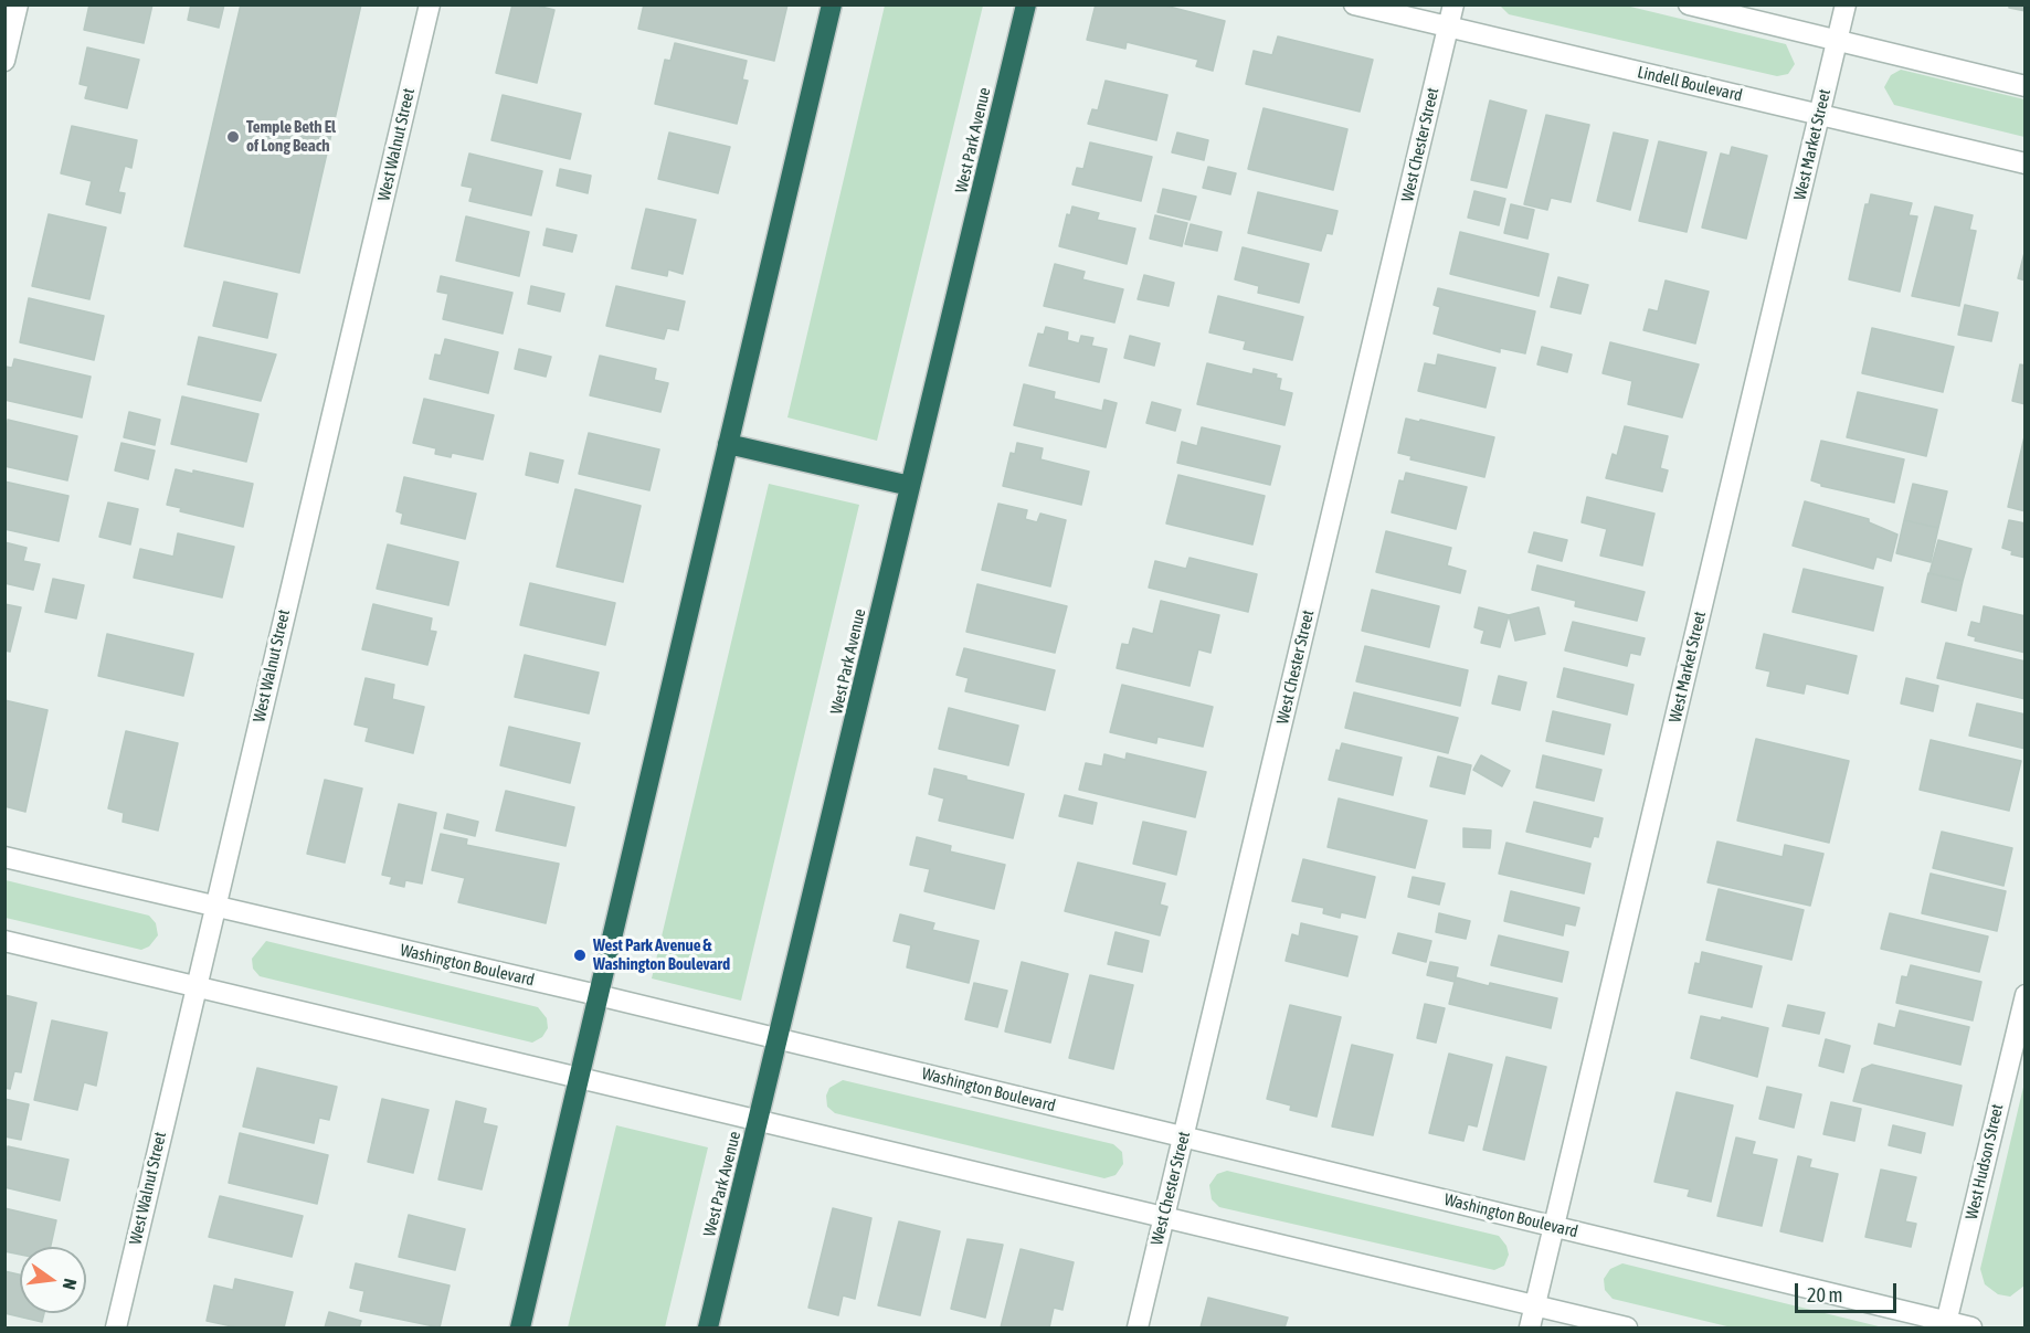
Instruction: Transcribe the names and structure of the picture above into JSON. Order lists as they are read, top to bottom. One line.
{"streets":{"highway":["West Park Avenue"],"street":["Lindell Boulevard","West Walnut Street","West Chester Street","West Market Street","Washington Boulevard","West Hudson Street"]},"crossings":[["Lindell Boulevard","West Chester Street"],["Lindell Boulevard","West Market Street"],["West Park Avenue","Washington Boulevard"],["West Walnut Street","Washington Boulevard"],["West Chester Street","Washington Boulevard"],["West Market Street","Washington Boulevard"],["Washington Boulevard","West Hudson Street"]],"places":["Temple Beth El of Long Beach","West Park Avenue & Washington Boulevard"],"scale_bar":"20 m","north":"right"}
